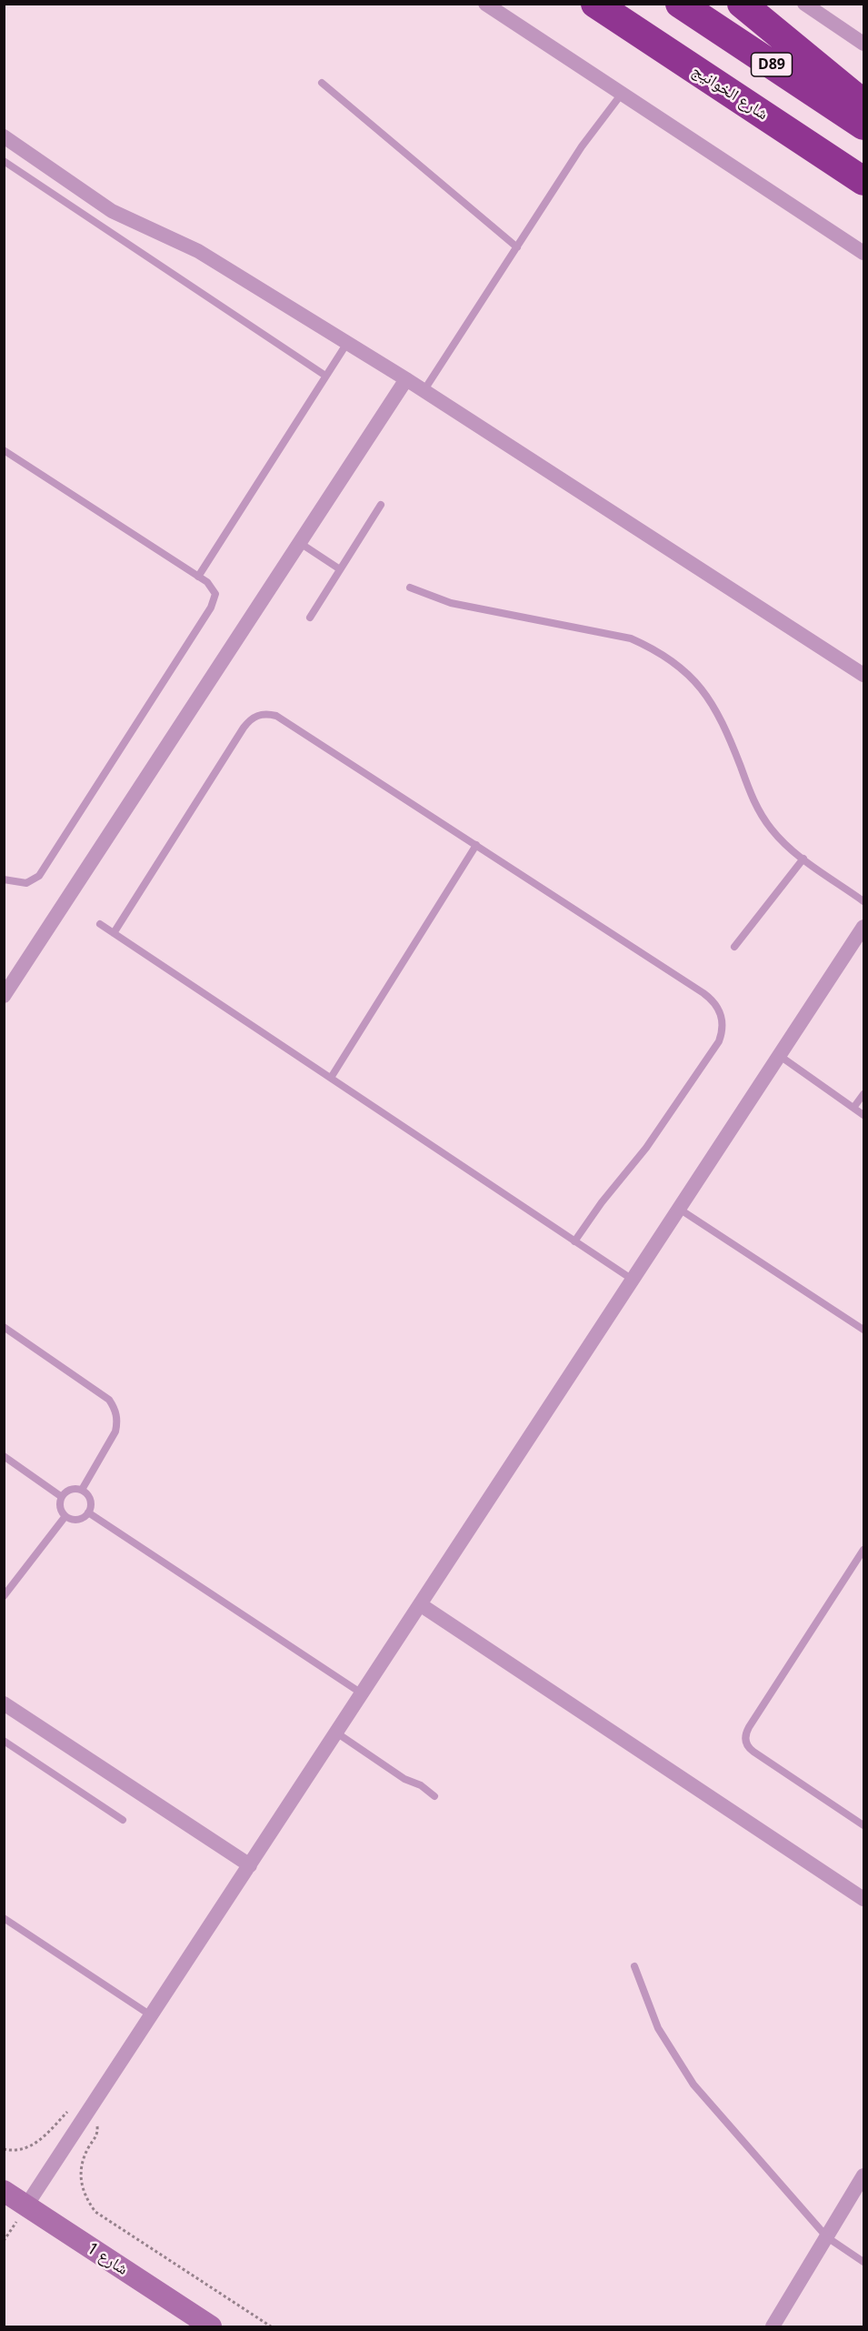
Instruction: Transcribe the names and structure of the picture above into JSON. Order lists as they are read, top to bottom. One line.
{"streets":{"highway":["D89","شارع الخوانيج"],"street":["شارع 1"]}}
